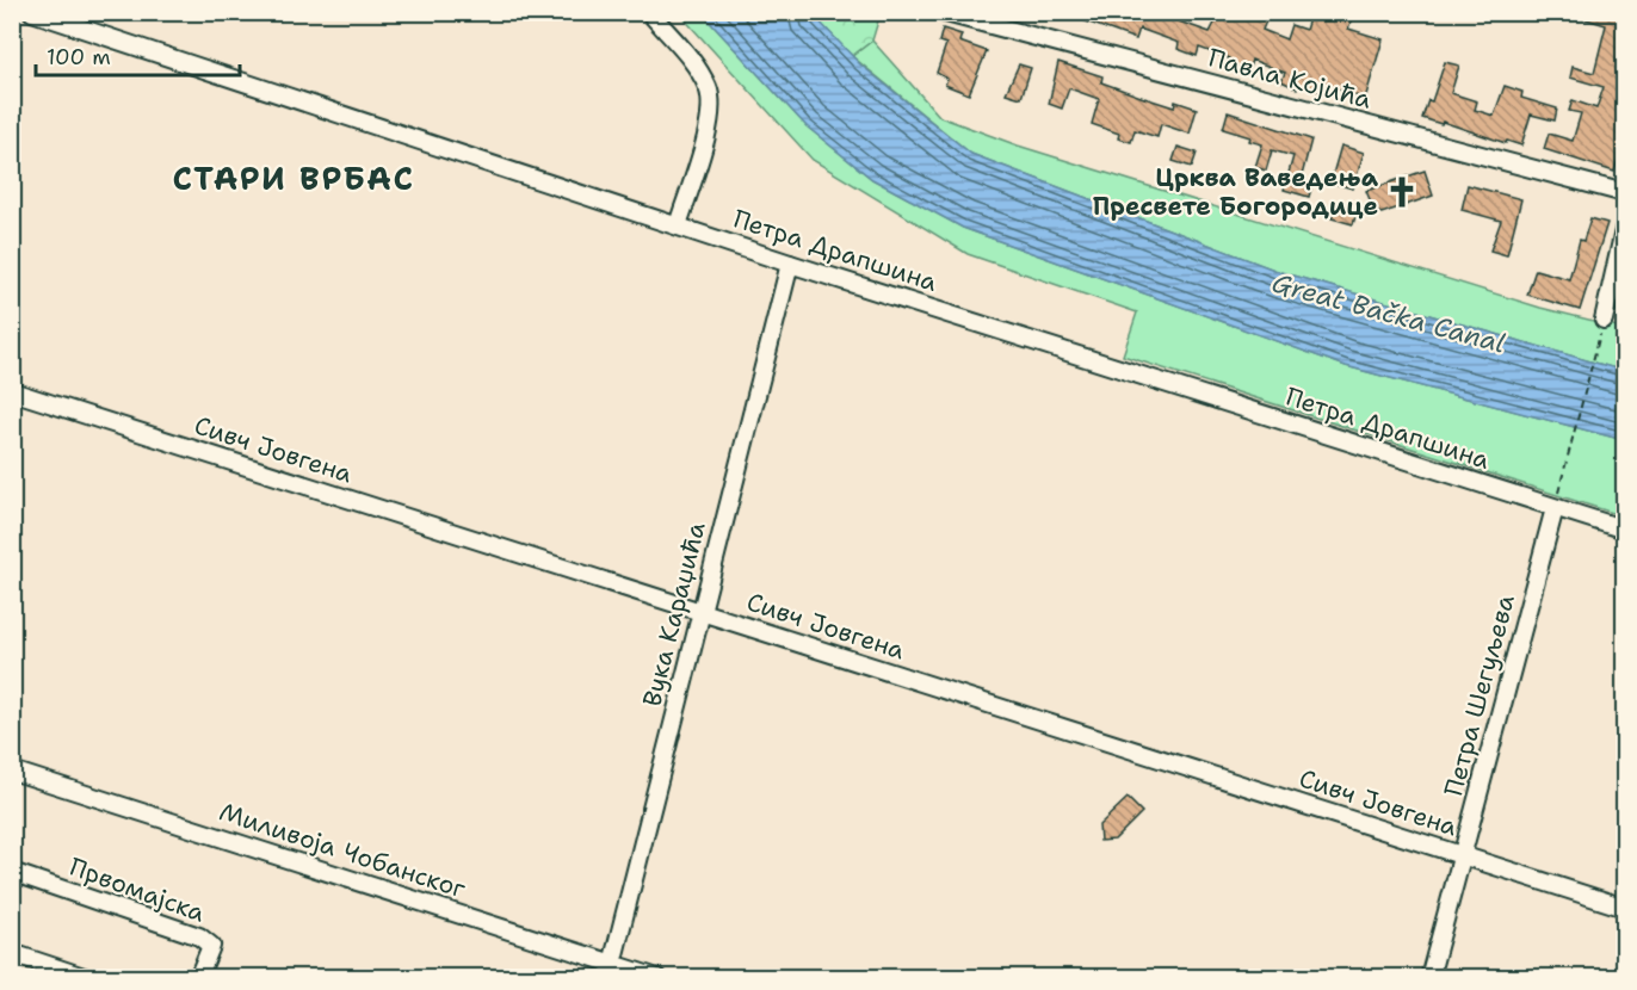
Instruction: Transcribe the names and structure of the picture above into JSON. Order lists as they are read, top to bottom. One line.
{"streets":{"street":["Павла Којића","Петра Драпшина","Сивч Јовгена","Вука Караџића","Петра Шегуљева","Миливоја Чобанског","Првомајска"]},"crossings":[["Петра Драпшина","Вука Караџића"],["Петра Драпшина","Петра Шегуљева"],["Сивч Јовгена","Вука Караџића"],["Сивч Јовгена","Петра Шегуљева"],["Вука Караџића","Миливоја Чобанског"]],"districts":["СТАРИ ВРБАС"],"water":["Great Bačka Canal"],"places":{"church":["Црква Ваведења Пресвете Богородице"]},"scale_bar":"100 m"}
